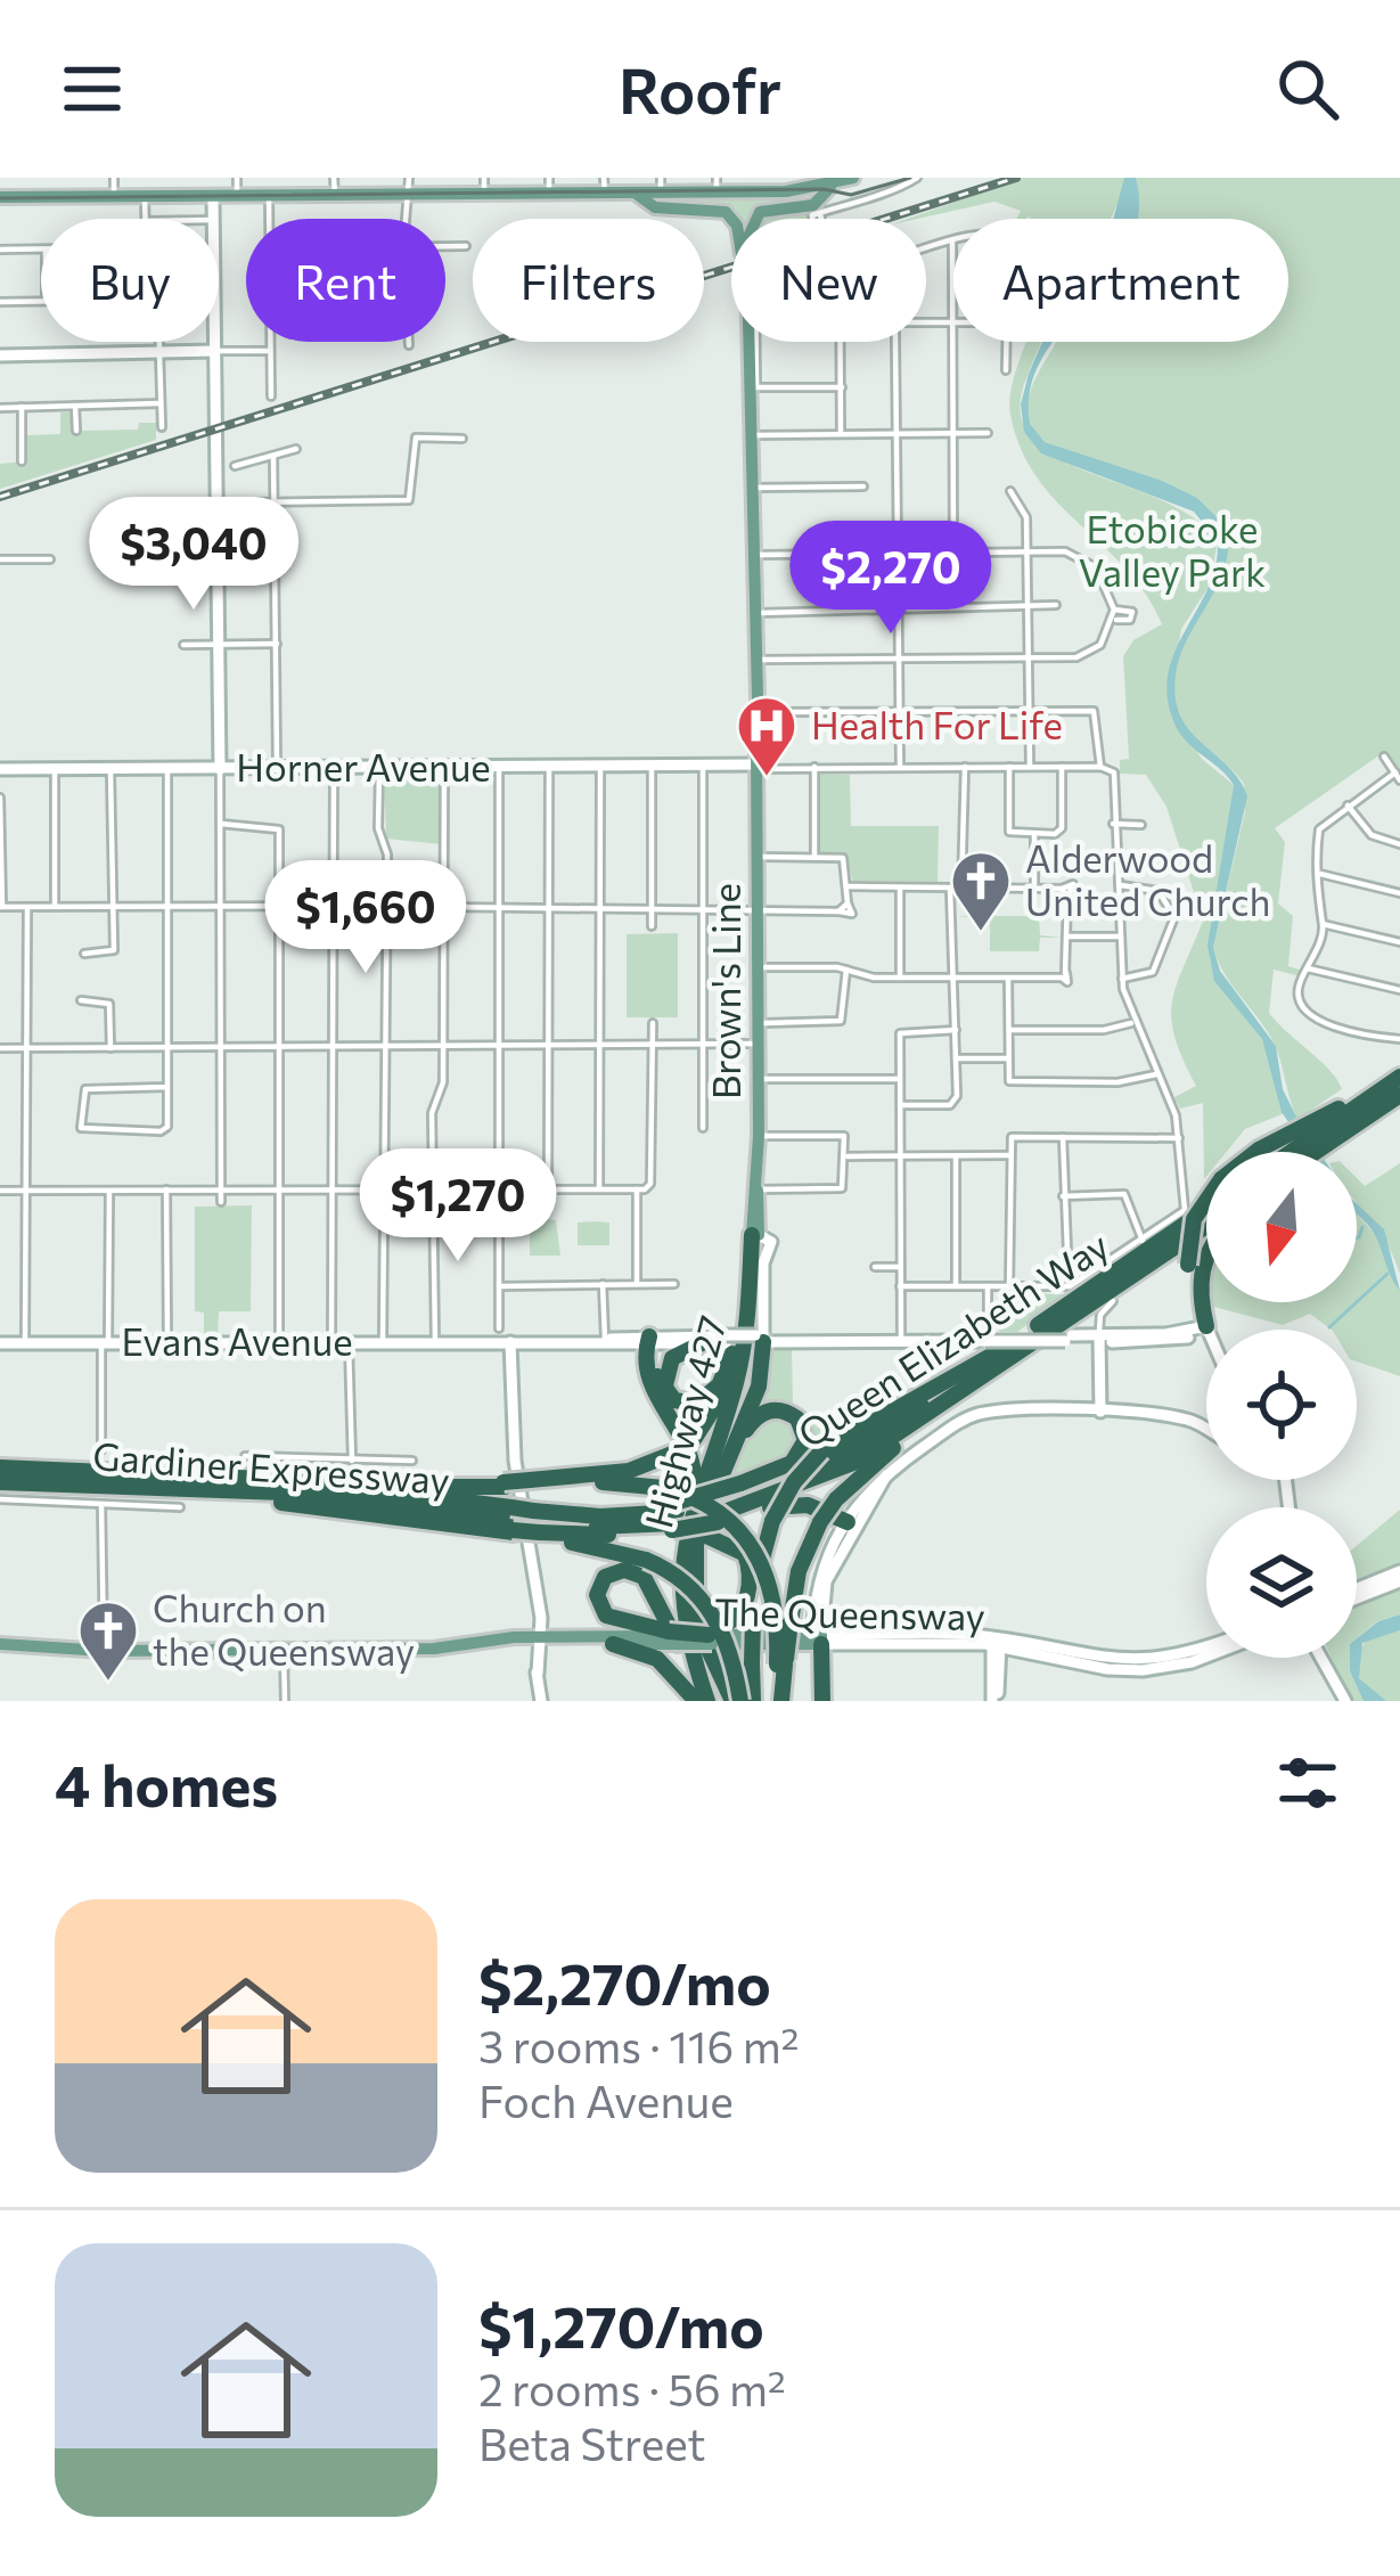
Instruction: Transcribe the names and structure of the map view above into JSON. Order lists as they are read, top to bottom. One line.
{"streets":{"highway":["Queen Elizabeth Way","Highway 427","Gardiner Expressway"],"main road":["Horner Avenue","Brown's Line","Evans Avenue","The Queensway"]},"crossings":[["Horner Avenue","Brown's Line"],["Brown's Line","Evans Avenue"],["Brown's Line","Highway 427"],["Queen Elizabeth Way","Evans Avenue"],["Queen Elizabeth Way","Highway 427"],["Queen Elizabeth Way","Gardiner Expressway"],["Highway 427","The Queensway"]],"parks":["Etobicoke Valley Park"],"places":{"hospital":["Health For Life"],"church":["Alderwood United Church","Church on the Queensway"]},"north":"bottom","page":{"header":"Roofr","chip":["Buy","Rent","Filters","New","Apartment"],"price":["$3,040","$2,270","$1,660","$1,270"],"heading":"4 homes","list":[{"name":"$2,270/mo","note":"3 rooms · 116 m² · Foch Avenue"},{"name":"$1,270/mo","note":"2 rooms · 56 m² · Beta Street"}]}}
